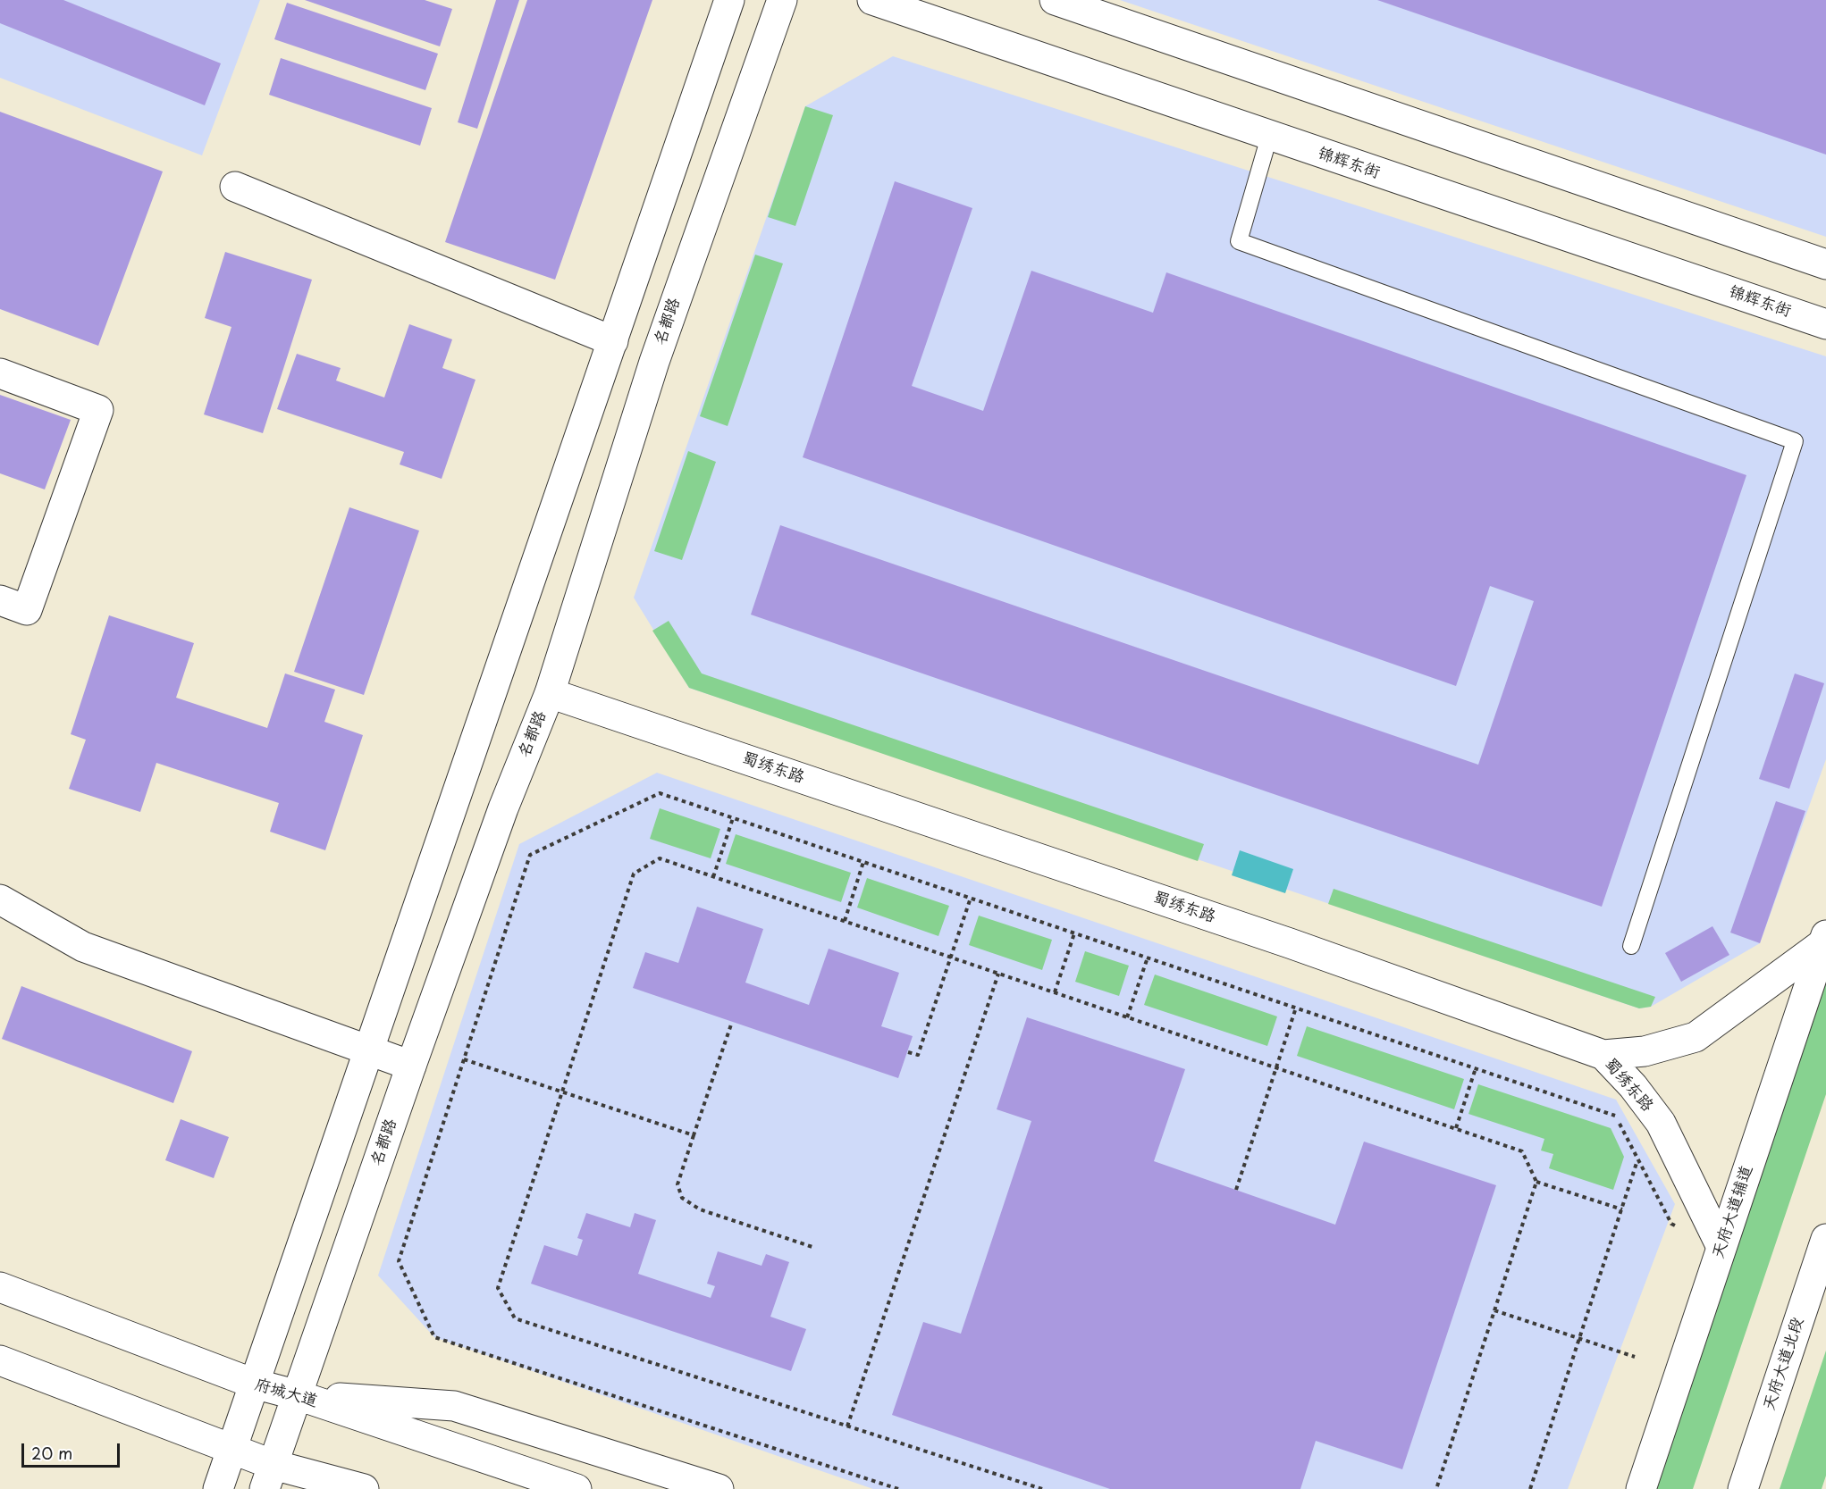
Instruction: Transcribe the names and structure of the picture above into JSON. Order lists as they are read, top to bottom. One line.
{"streets":{"street":["锦辉东街","名都路","蜀绣东路","天府大道辅道","天府大道北段","府城大道"]},"crossings":[["名都路","蜀绣东路"],["名都路","府城大道"],["蜀绣东路","天府大道辅道"]],"scale_bar":"20 m"}
